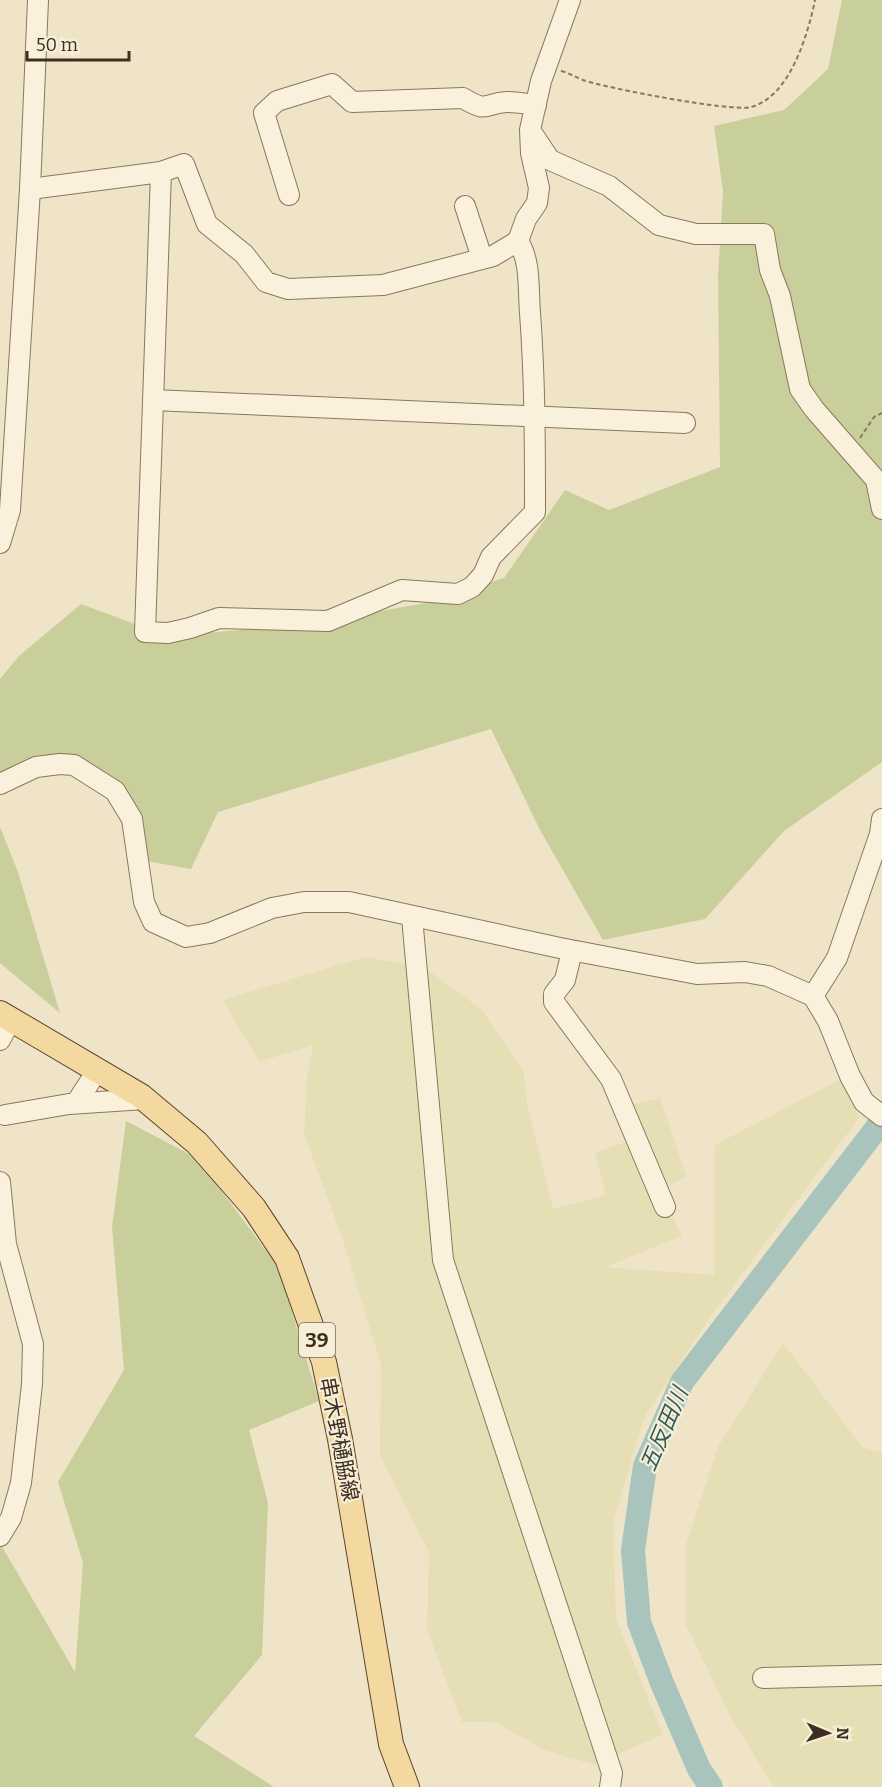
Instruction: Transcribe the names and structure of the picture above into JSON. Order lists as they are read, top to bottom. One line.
{"streets":{"main road":["39","串木野樋脇線"]},"water":["五反田川"],"scale_bar":"50 m","north":"right"}
